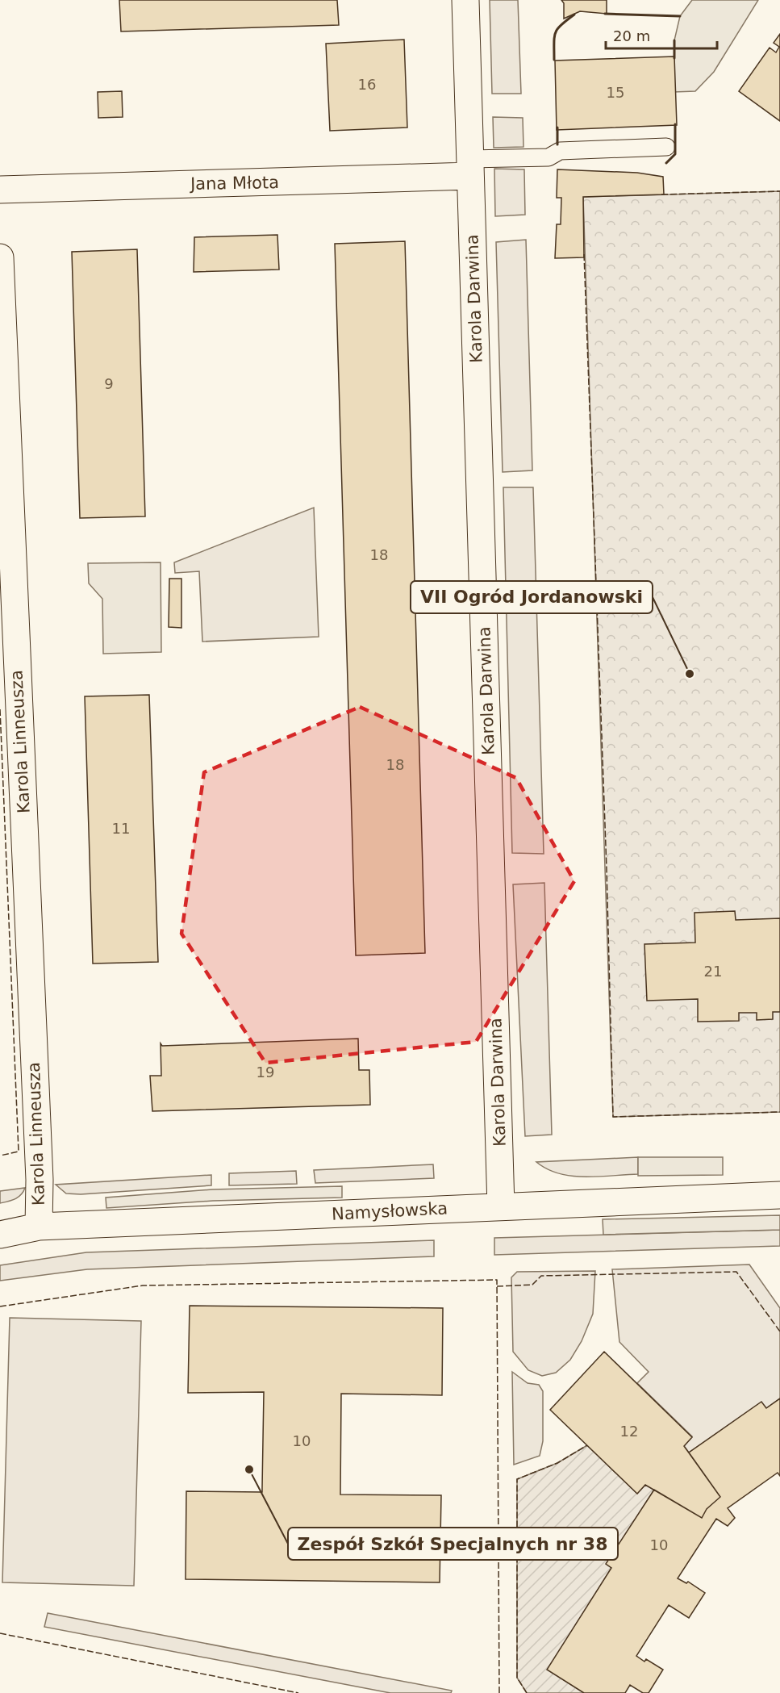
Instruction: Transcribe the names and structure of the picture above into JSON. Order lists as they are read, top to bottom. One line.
{"streets":{"street":["Jana Młota","Karola Darwina","Karola Linneusza","Namysłowska"]},"crossings":[["Jana Młota","Karola Darwina"],["Karola Darwina","Namysłowska"],["Karola Linneusza","Namysłowska"]],"places":["VII Ogród Jordanowski","Zespół Szkół Specjalnych nr 38"],"house_numbers":["16","15","9","18","18","11","21","19","12","10","10"],"scale_bar":"20 m"}
